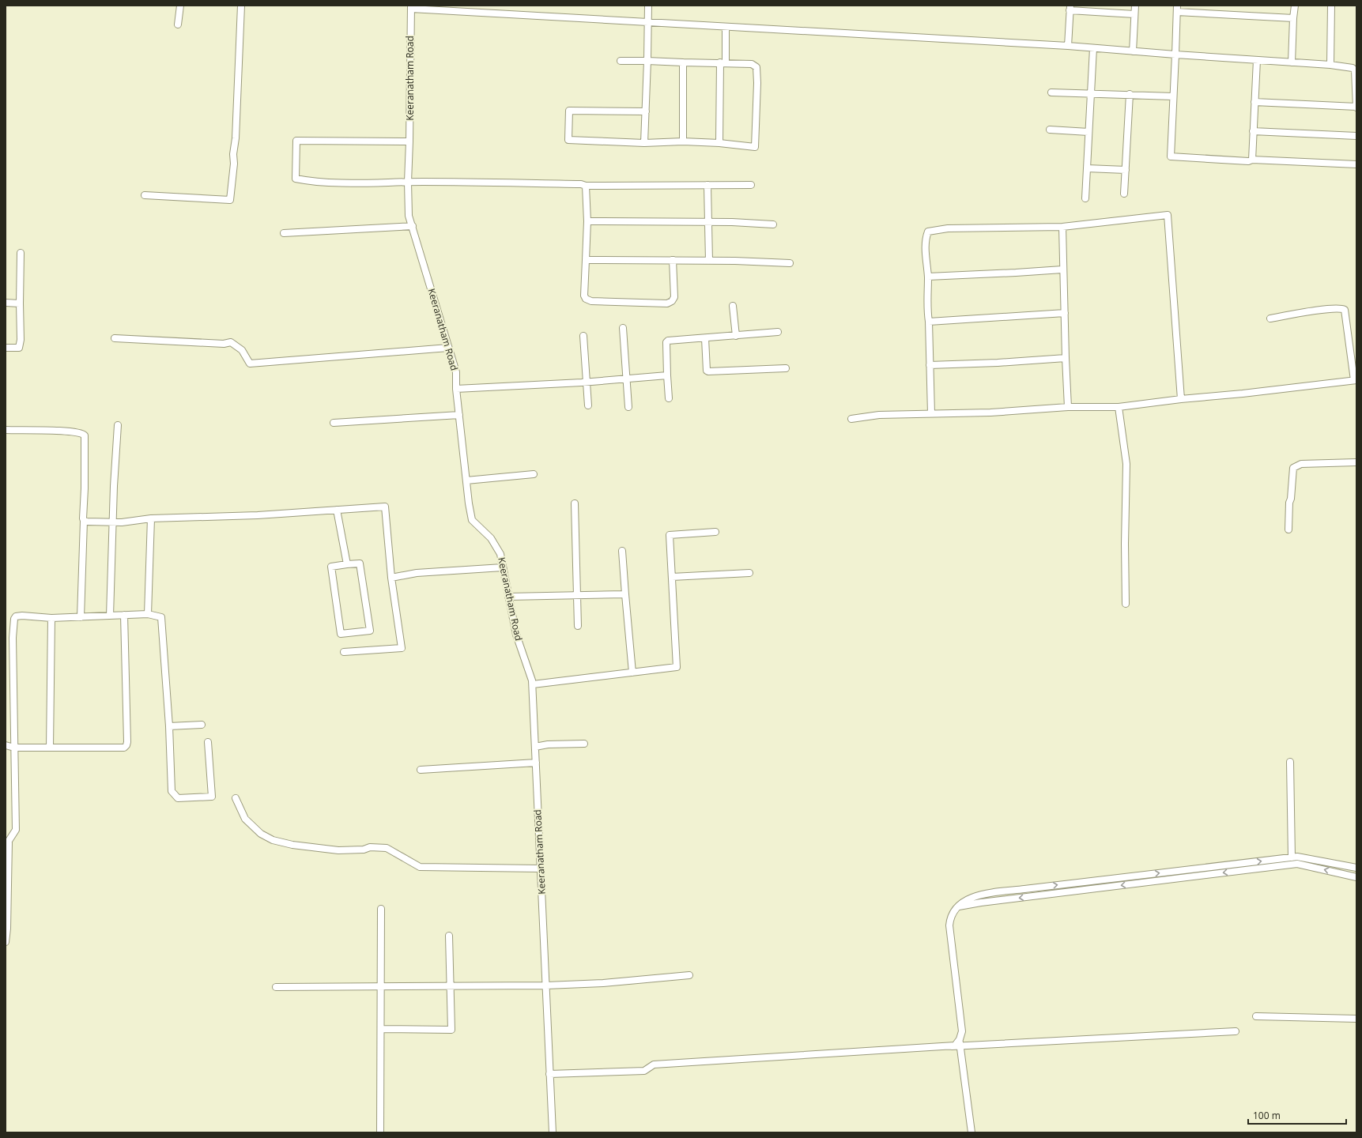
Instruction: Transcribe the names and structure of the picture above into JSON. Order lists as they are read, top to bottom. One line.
{"streets":{"street":["Keeranatham Road"]},"scale_bar":"100 m"}
